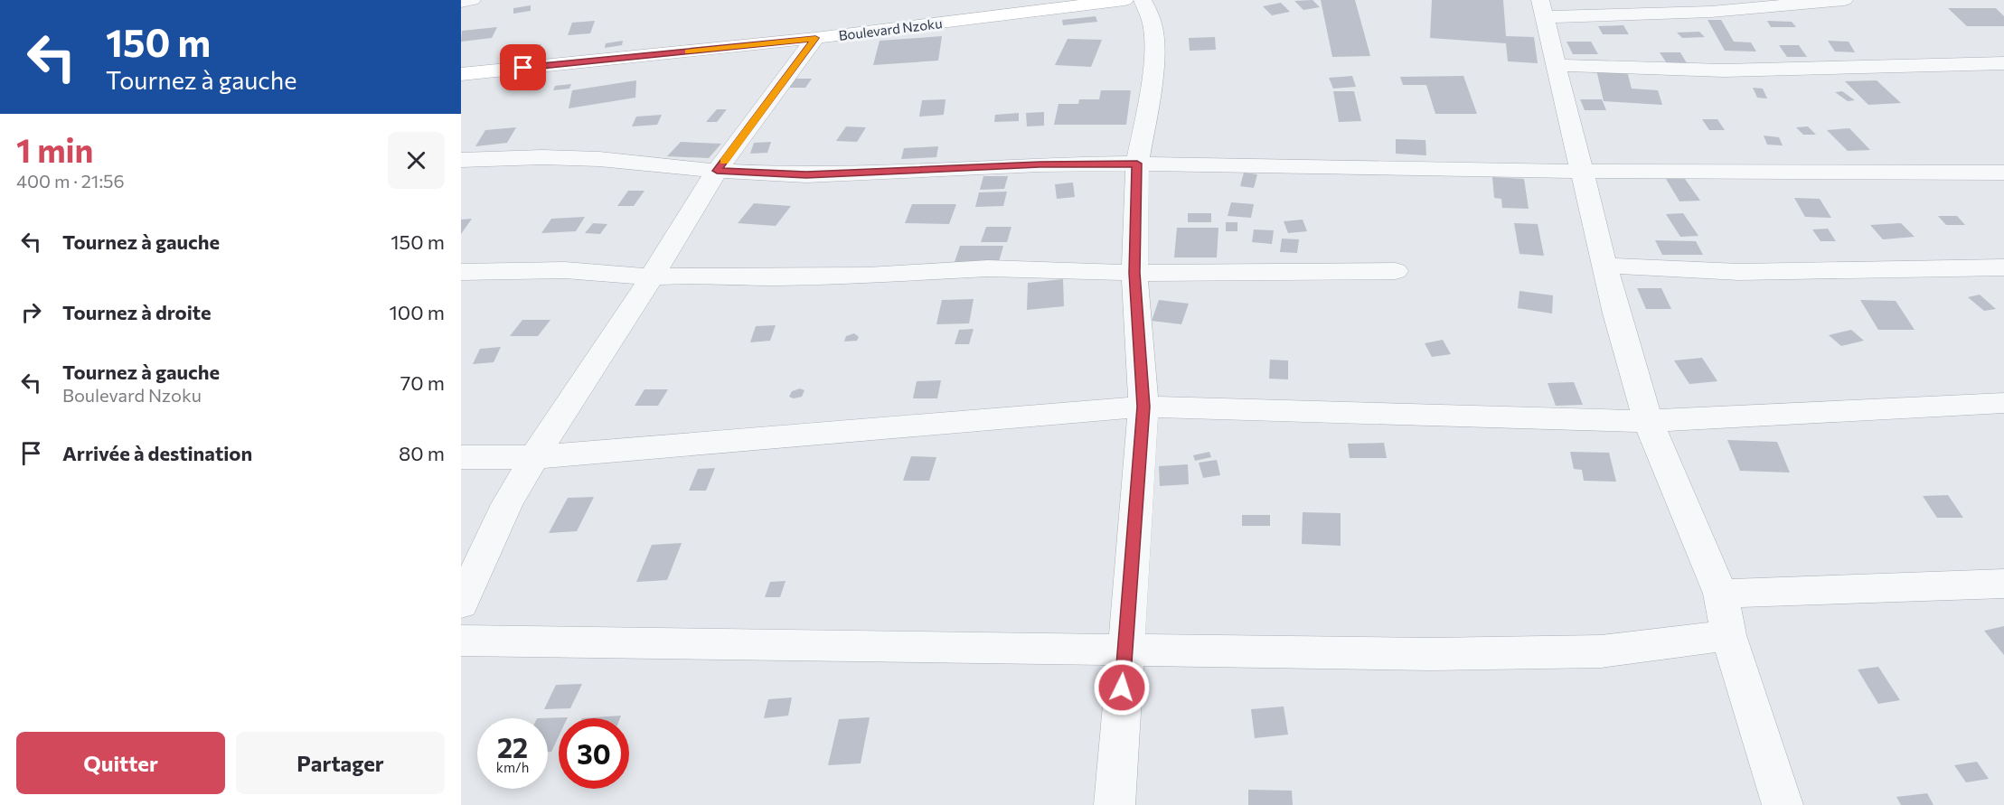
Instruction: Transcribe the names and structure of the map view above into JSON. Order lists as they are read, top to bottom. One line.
{"streets":{"street":["Boulevard Nzoku"]},"page":{"turn":["150 m","Tournez à gauche"],"heading":["1 min","400 m · 21:56"],"list":[{"name":"Tournez à gauche","value":"150 m"},{"name":"Tournez à droite","value":"100 m"},{"name":"Tournez à gauche","note":"Boulevard Nzoku","value":"70 m"},{"name":"Arrivée à destination","value":"80 m"}],"speed":"22 km/h","limit":"30","buttons":["Quitter","Partager"]}}
